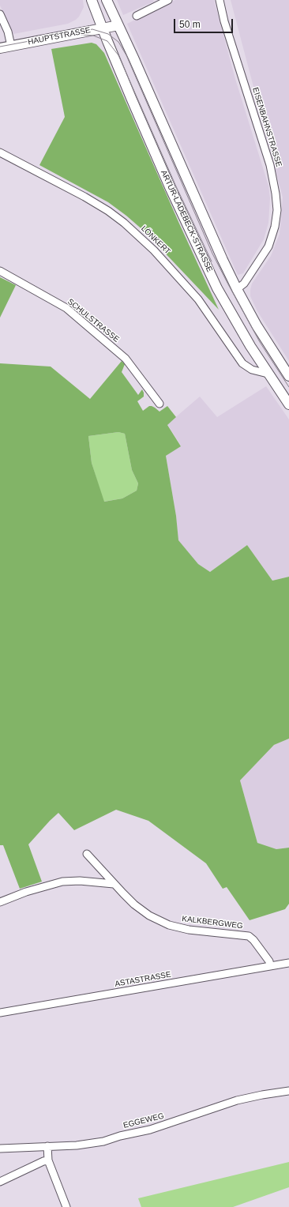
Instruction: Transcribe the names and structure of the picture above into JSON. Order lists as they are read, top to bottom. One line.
{"streets":{"street":["HAUPTSTRASSE","EISENBAHNSTRASSE","ARTUR-LADEBECK-STRASSE","LÖNKERT","SCHULSTRASSE","KALKBERGWEG","ASTASTRASSE","EGGEWEG"]},"crossings":[["HAUPTSTRASSE","ARTUR-LADEBECK-STRASSE"],["EISENBAHNSTRASSE","ARTUR-LADEBECK-STRASSE"],["ARTUR-LADEBECK-STRASSE","LÖNKERT"],["KALKBERGWEG","ASTASTRASSE"]],"scale_bar":"50 m"}
